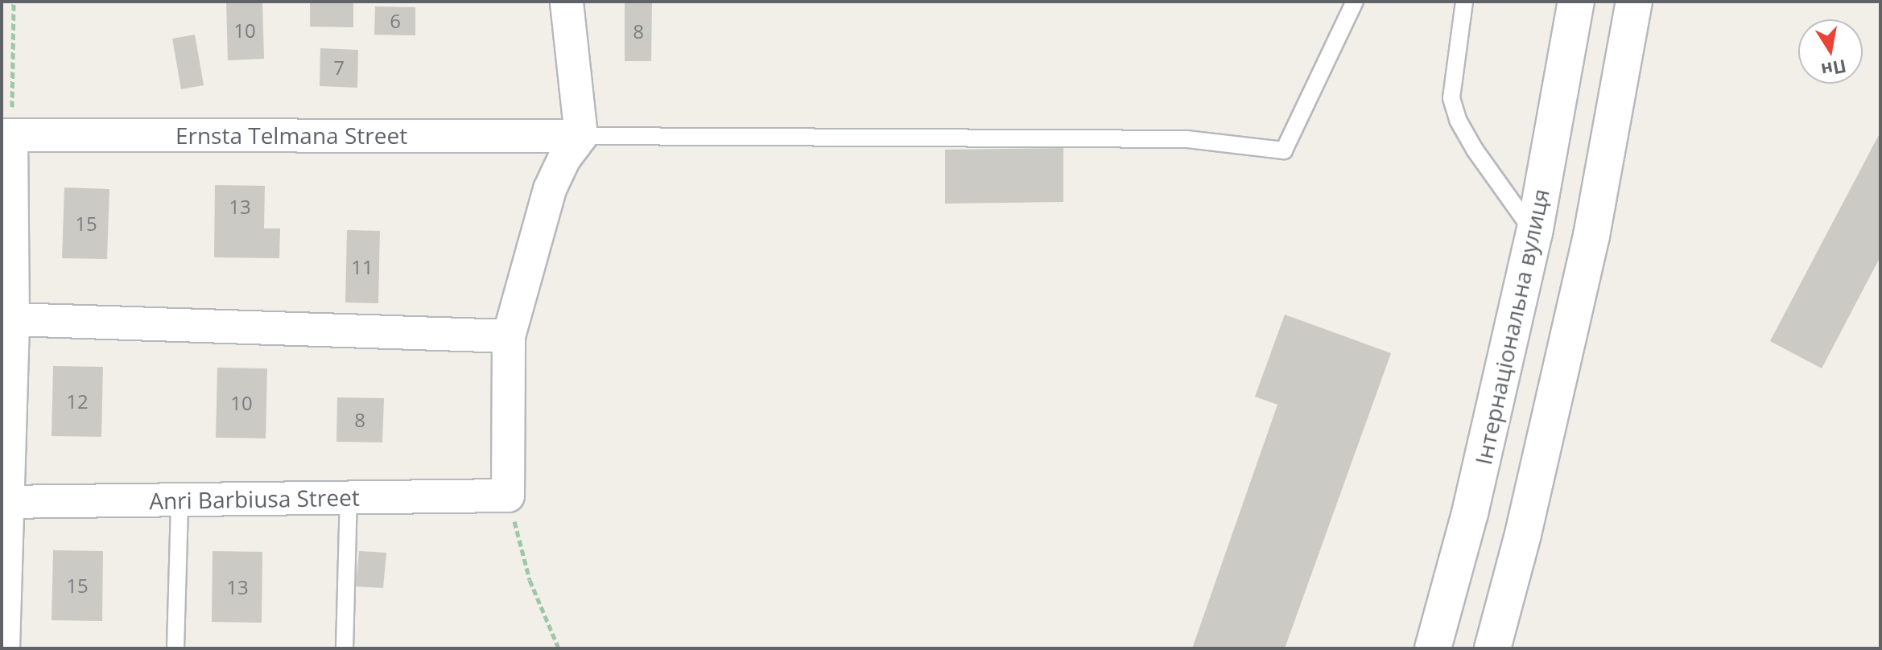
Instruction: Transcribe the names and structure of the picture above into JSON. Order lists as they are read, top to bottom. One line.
{"streets":{"main road":["Інтернаціональна вулиця"],"street":["Ernsta Telmana Street","Anri Barbiusa Street"]},"house_numbers":["6","10","8","7","13","15","11","12","10","8","15","13"],"north":"bottom"}
